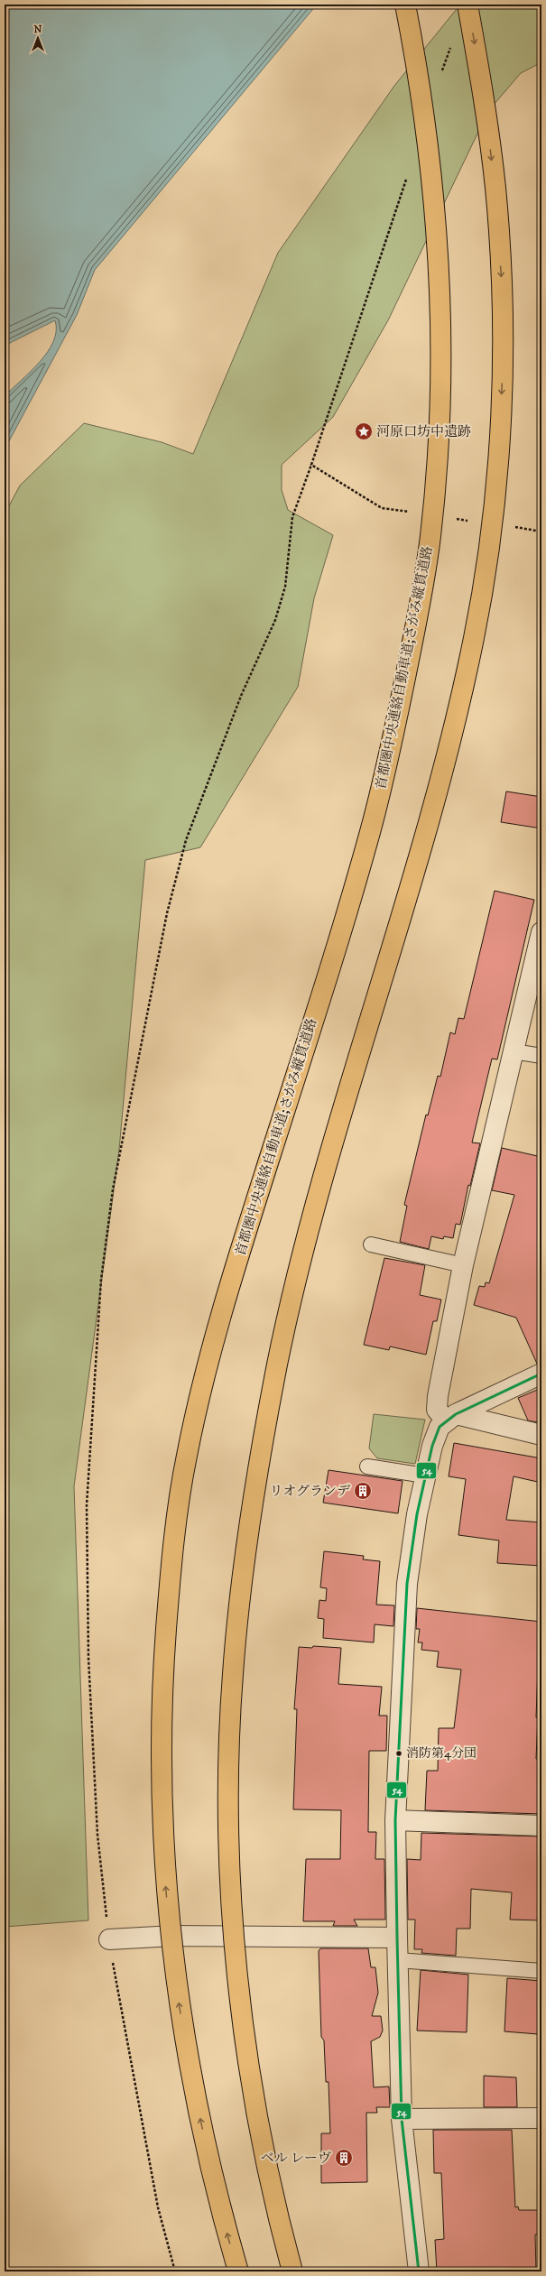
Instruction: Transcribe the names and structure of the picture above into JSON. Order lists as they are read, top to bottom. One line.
{"streets":{"highway":["首都圏中央連絡自動車道;さがみ縦貫道路"]},"places":{"place":["河原口坊中遺跡"],"building":["リオグランデ","ベル レーヴ"],"other":["消防第4分団"]},"lines":["transit line 54"],"north":"top"}
